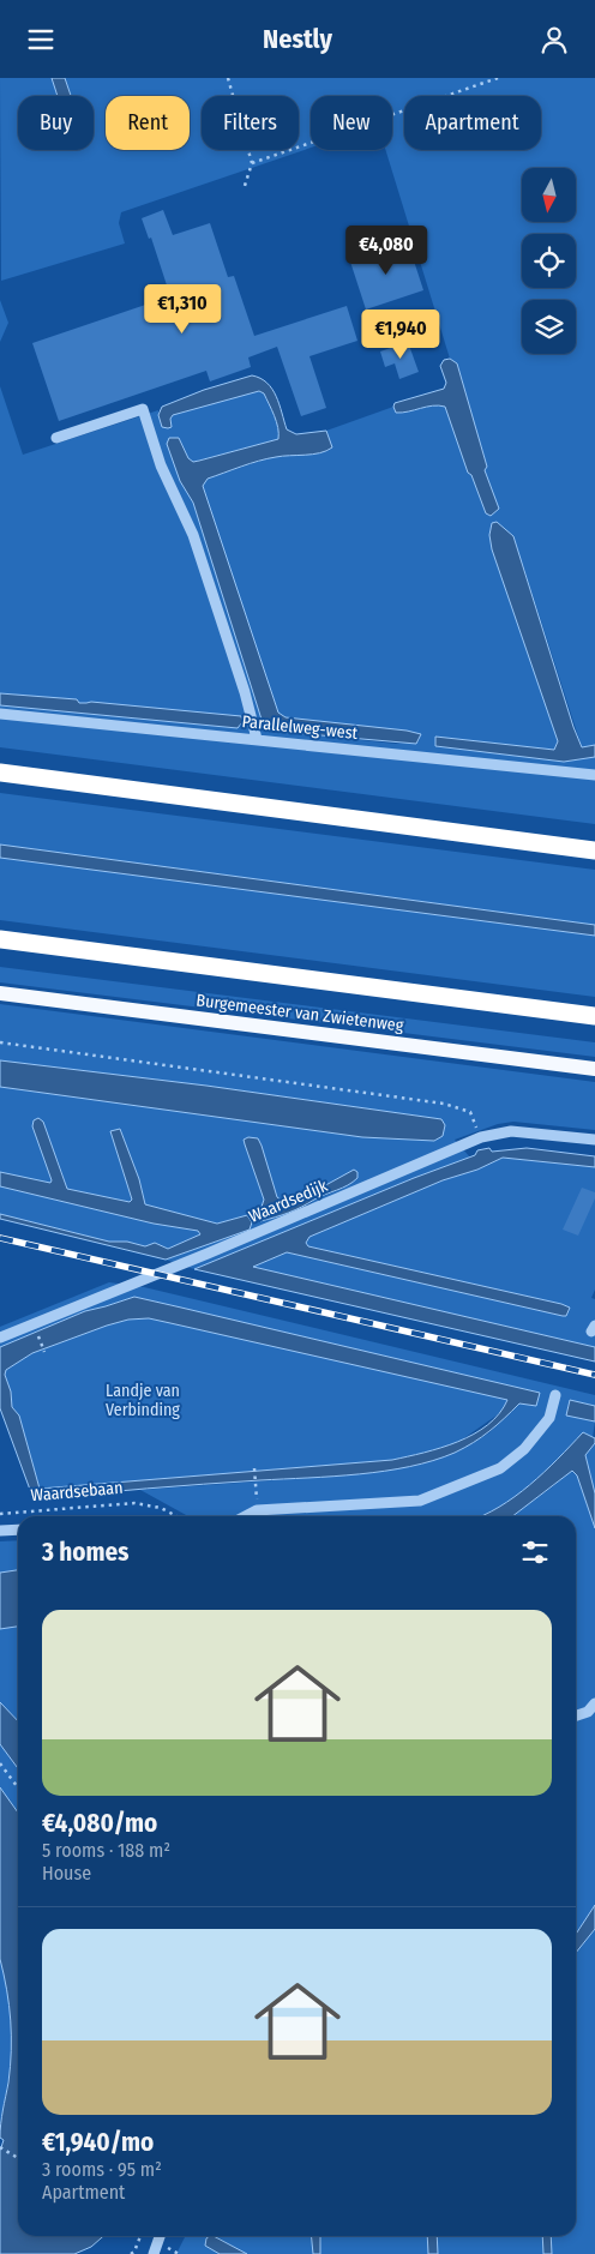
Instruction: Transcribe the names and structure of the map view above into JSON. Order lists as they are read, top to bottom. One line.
{"streets":{"main road":["Burgemeester van Zwietenweg"],"street":["Parallelweg-west","Waardsedijk"],"path":["Waardsebaan"]},"parks":["Landje van Verbinding"],"north":"bottom","page":{"header":"Nestly","chip":["Buy","Rent","Filters","New","Apartment"],"price":["€4,080","€1,310","€1,940"],"heading":"3 homes","list":[{"name":"€4,080/mo","note":"5 rooms · 188 m² · House"},{"name":"€1,940/mo","note":"3 rooms · 95 m² · Apartment"}]}}
